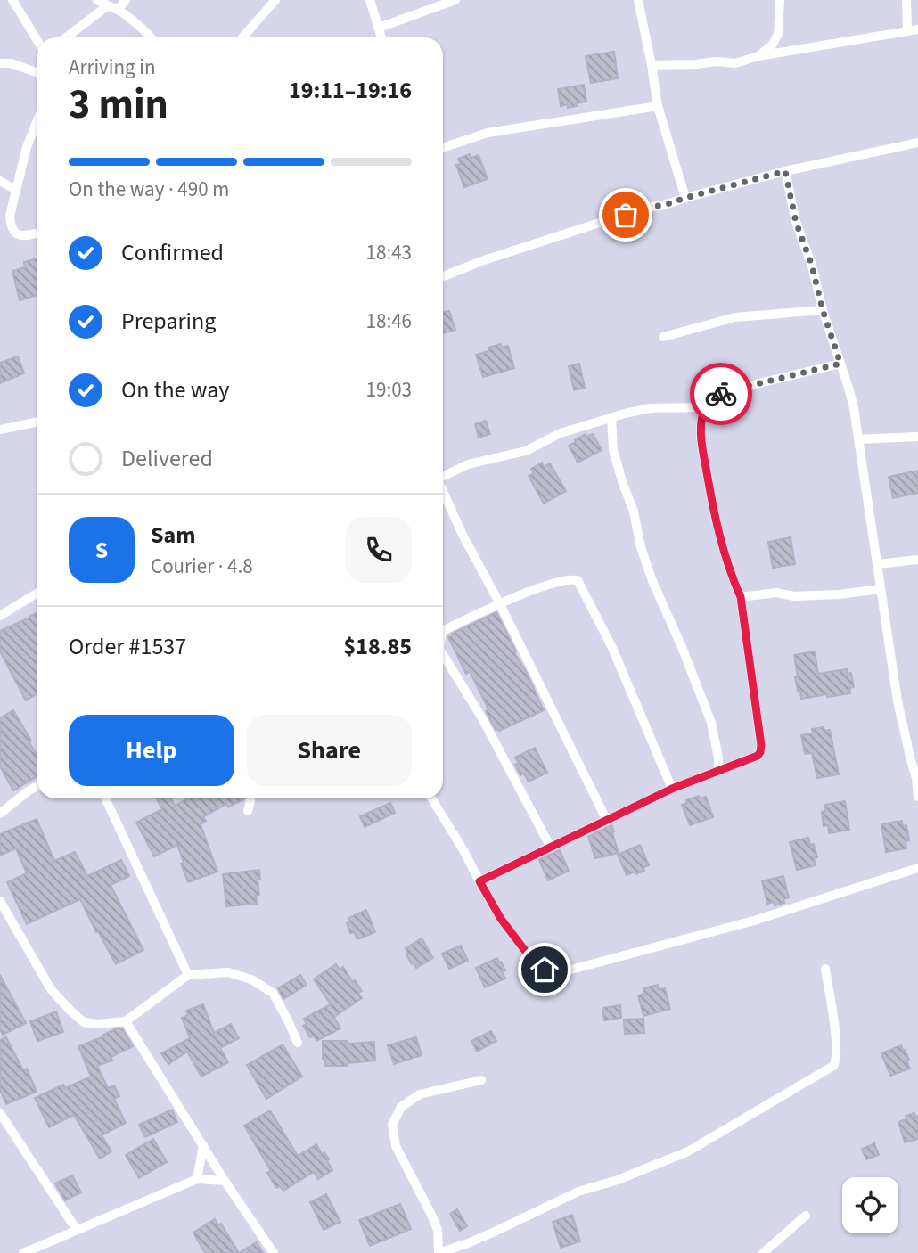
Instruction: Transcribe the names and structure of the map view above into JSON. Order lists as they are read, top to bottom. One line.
{"page":{"heading":["3 min","Arriving in","19:11–19:16"],"panel":["Sam","Courier · 4.8","Order #1537","$18.85"],"bar":"On the way · 490 m","list":[["Confirmed","18:43"],["Preparing","18:46"],["On the way","19:03"],"Delivered"],"round":"S","buttons":["Help","Share"]}}
